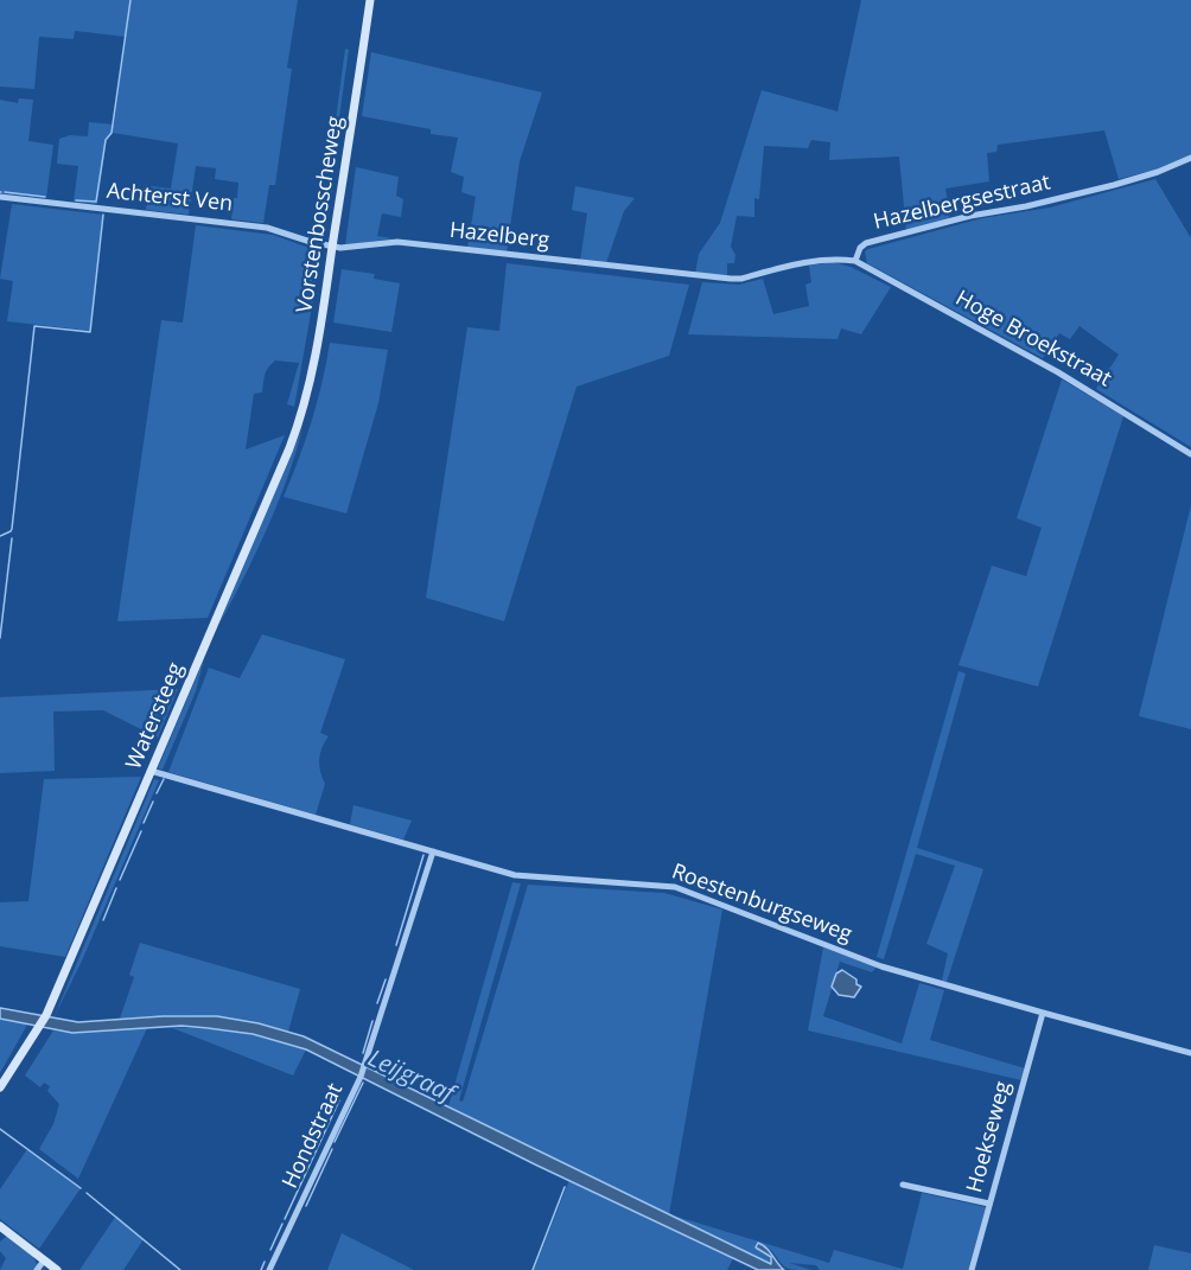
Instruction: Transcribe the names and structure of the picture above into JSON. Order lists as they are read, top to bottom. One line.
{"streets":{"street":["Achterst Ven","Hazelbergsestraat","Vorstenbosscheweg","Hazelberg","Hoge Broekstraat","Watersteeg","Roestenburgseweg","Hondstraat","Hoekseweg"]},"crossings":[["Achterst Ven","Vorstenbosscheweg"],["Achterst Ven","Hazelberg"],["Hazelbergsestraat","Hazelberg"],["Hazelbergsestraat","Hoge Broekstraat"],["Vorstenbosscheweg","Hazelberg"],["Vorstenbosscheweg","Watersteeg"],["Hazelberg","Hoge Broekstraat"],["Watersteeg","Roestenburgseweg"],["Roestenburgseweg","Hondstraat"],["Roestenburgseweg","Hoekseweg"]],"water":["Leijgraaf"]}
